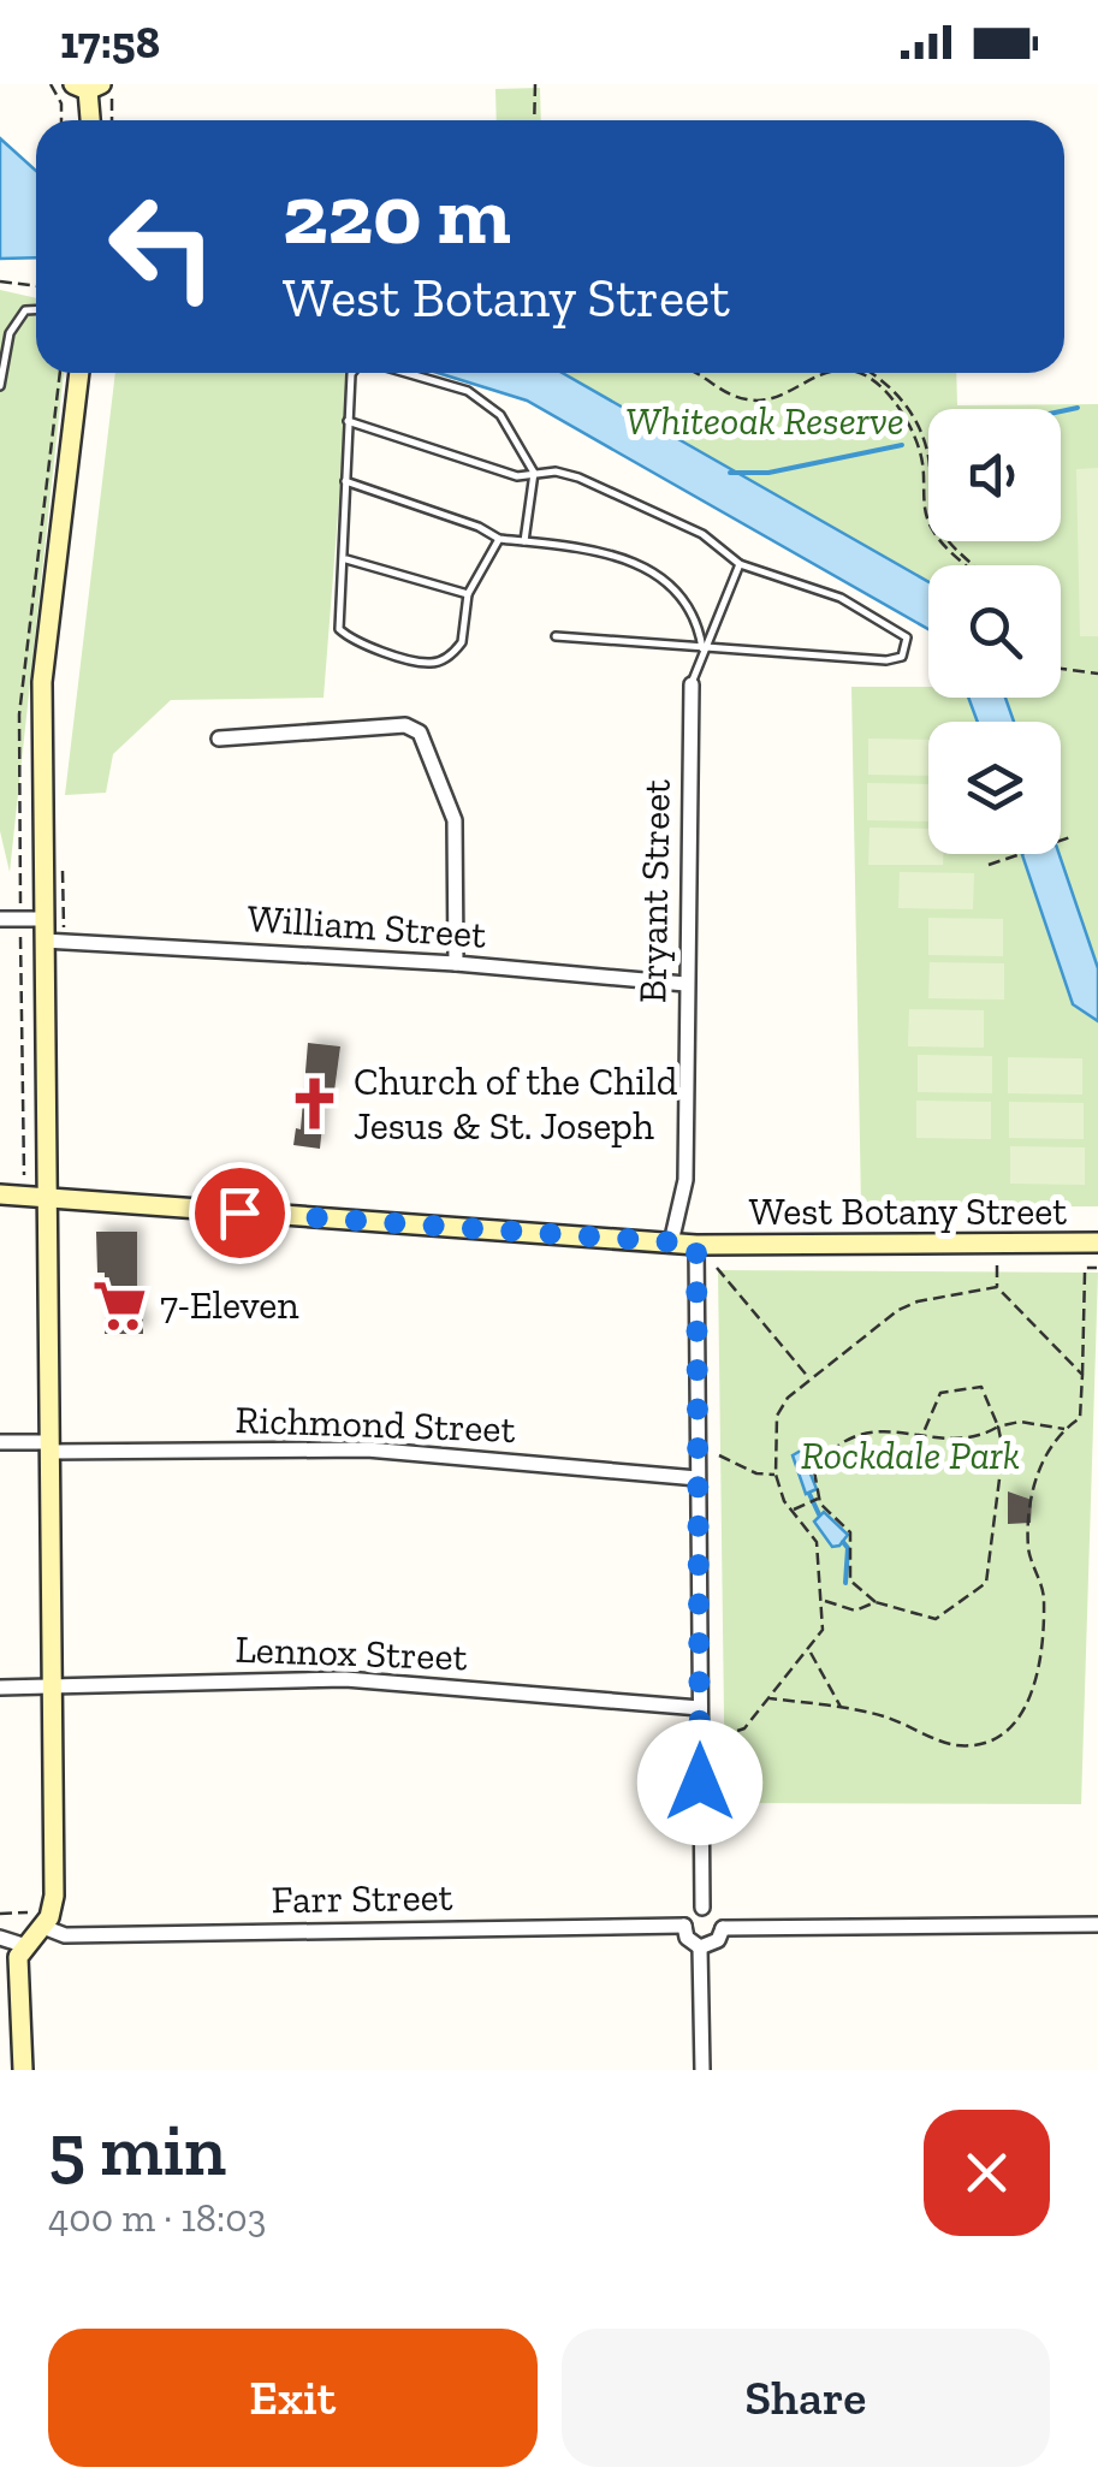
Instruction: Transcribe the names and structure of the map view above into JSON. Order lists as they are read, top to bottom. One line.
{"streets":{"main road":["West Botany Street"],"street":["Bryant Street","William Street","Richmond Street","Lennox Street","Farr Street"]},"crossings":[["Bryant Street","William Street"],["Bryant Street","West Botany Street"]],"parks":["Whiteoak Reserve","Rockdale Park"],"places":{"church":["Church of the Child Jesus & St. Joseph"],"supermarket":["7-Eleven"]},"page":{"status":"17:58","turn":["220 m","West Botany Street"],"heading":["5 min","400 m · 18:03"],"buttons":["Exit","Share"]}}
